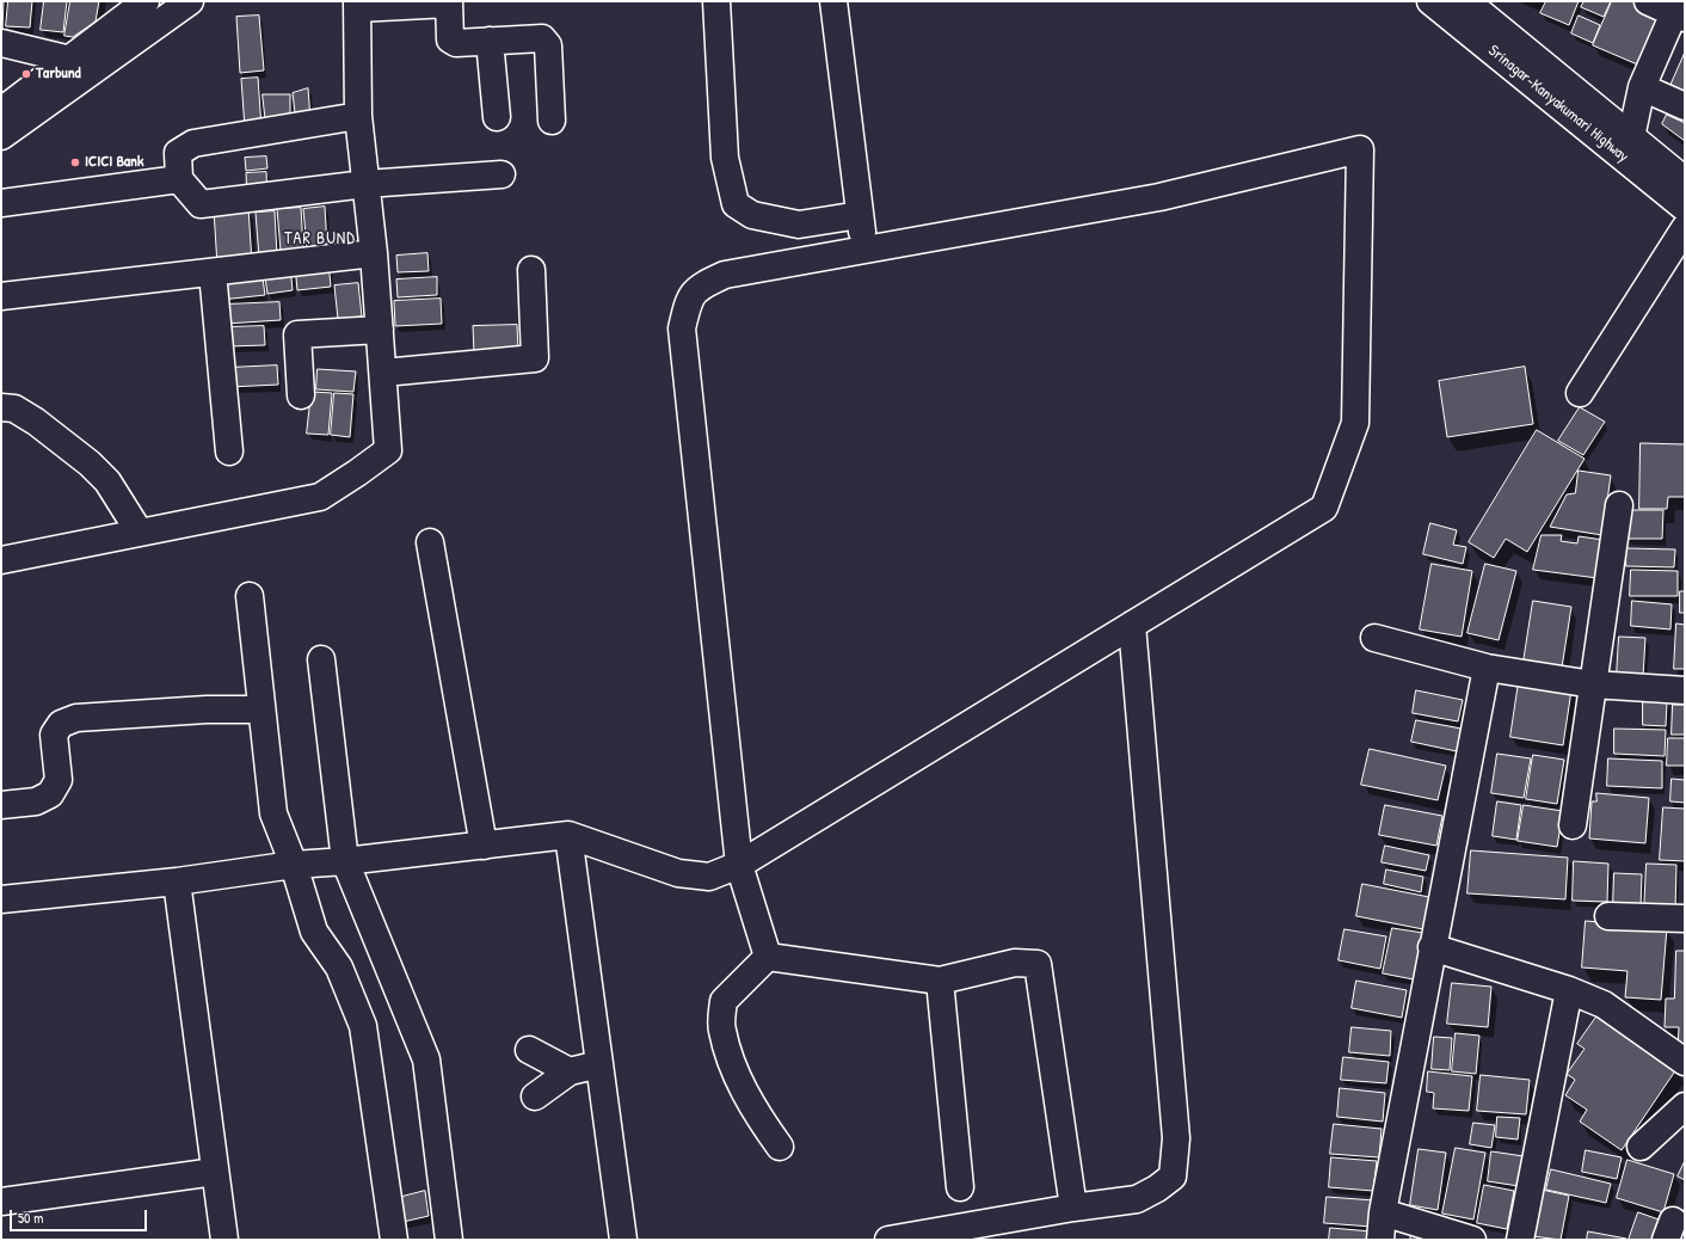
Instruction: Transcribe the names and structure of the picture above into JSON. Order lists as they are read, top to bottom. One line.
{"streets":{"main road":["Srinagar-Kanyakumari Highway"]},"districts":["TAR BUND"],"places":["Tarbund","ICICI Bank"],"scale_bar":"50 m"}
